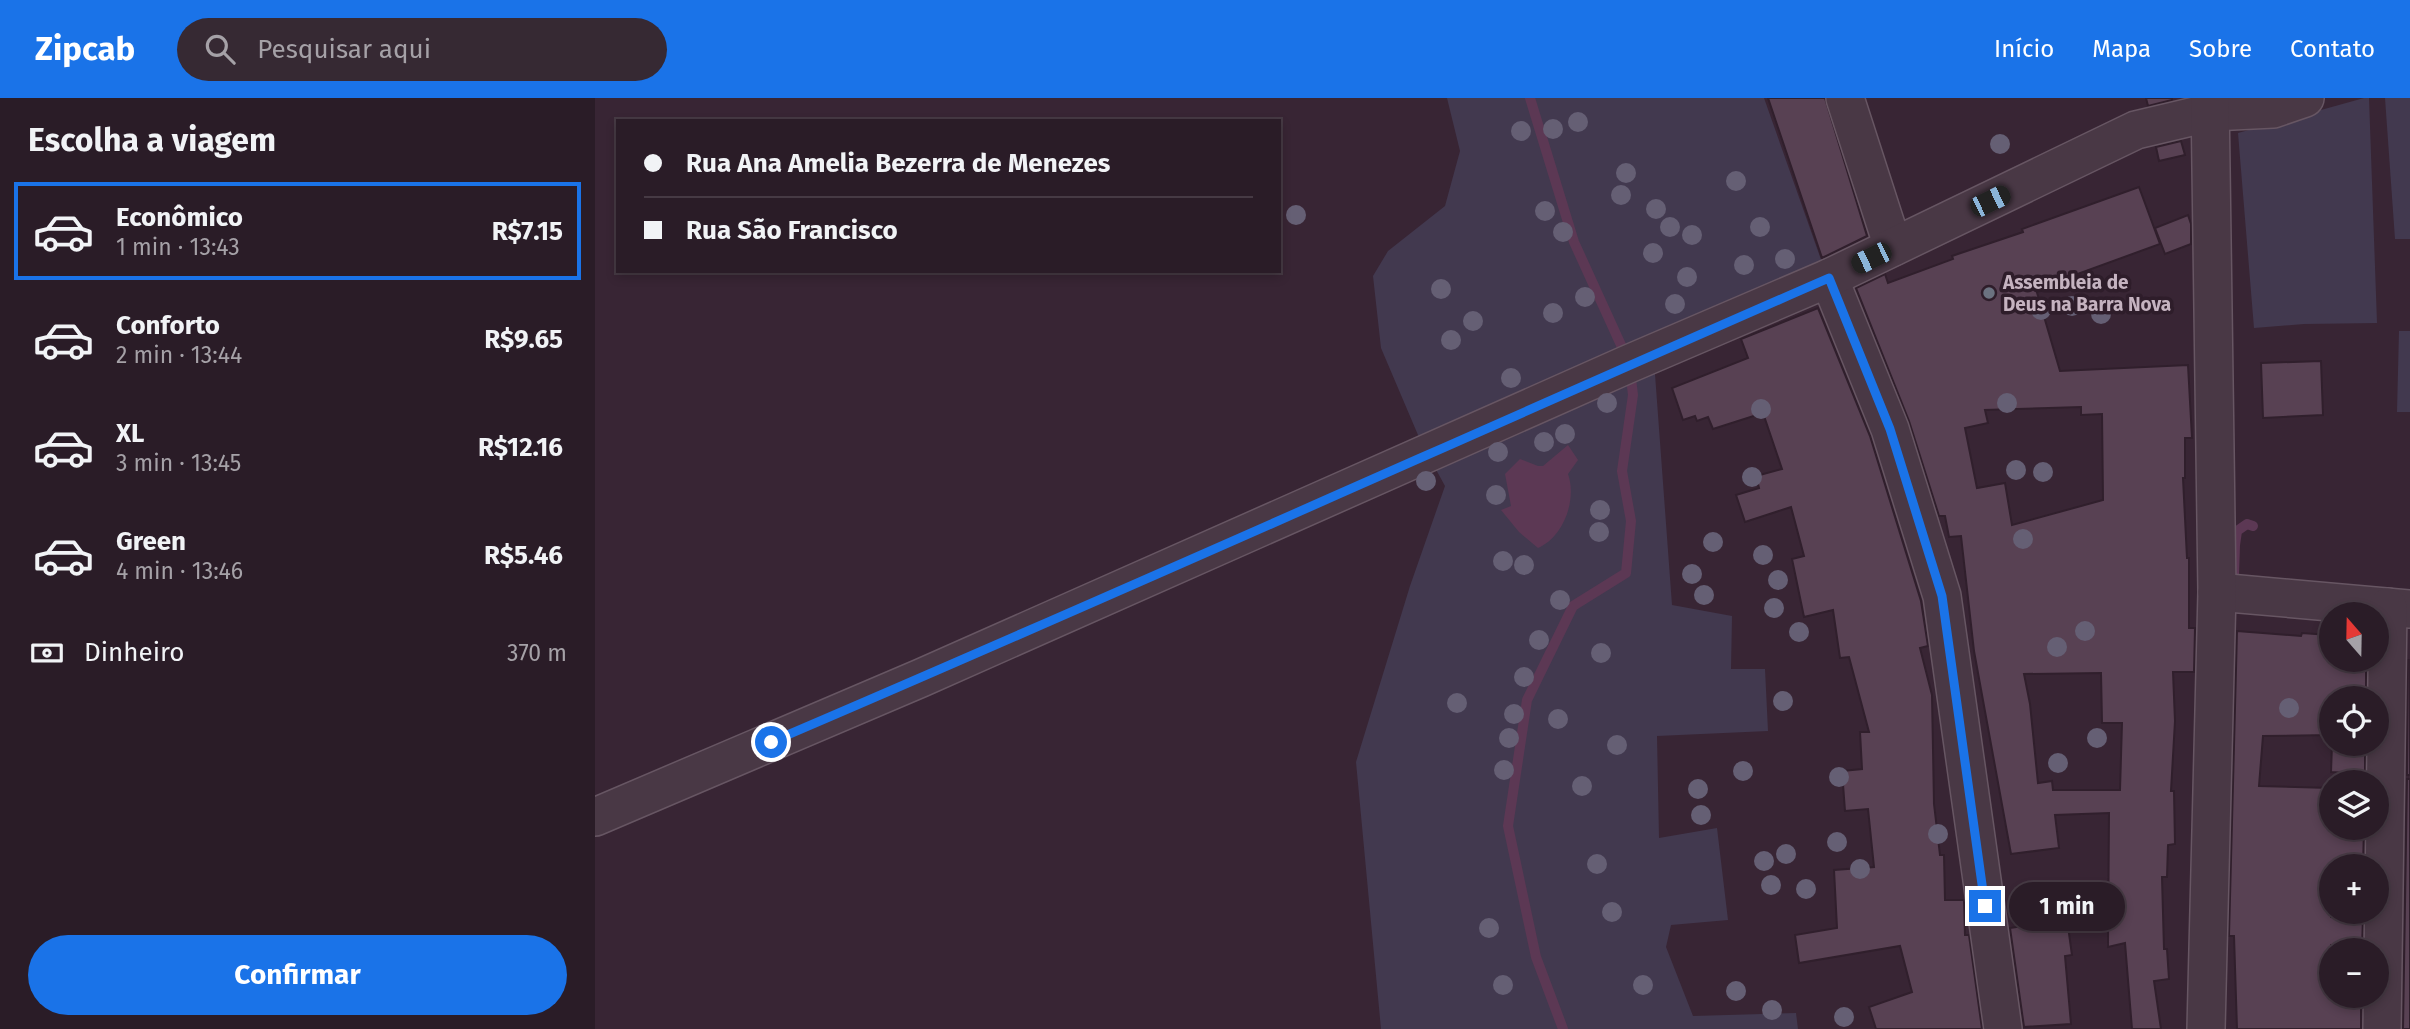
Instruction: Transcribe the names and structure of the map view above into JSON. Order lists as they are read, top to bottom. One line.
{"places":["Assembleia de Deus na Barra Nova"],"north":"top","page":{"header":"Zipcab","search":"Pesquisar aqui","nav":["Início","Mapa","Sobre","Contato"],"heading":"Escolha a viagem","banner":["Rua Ana Amelia Bezerra de Menezes","Rua São Francisco"],"list":[{"name":"Econômico","note":"1 min · 13:43","value":"R$7.15"},{"name":"Conforto","note":"2 min · 13:44","value":"R$9.65"},{"name":"XL","note":"3 min · 13:45","value":"R$12.16"},{"name":"Green","note":"4 min · 13:46","value":"R$5.46"}],"map_buttons":["+","−"],"pay":["Dinheiro","370 m"],"bubble":"1 min","buttons":"Confirmar"}}
